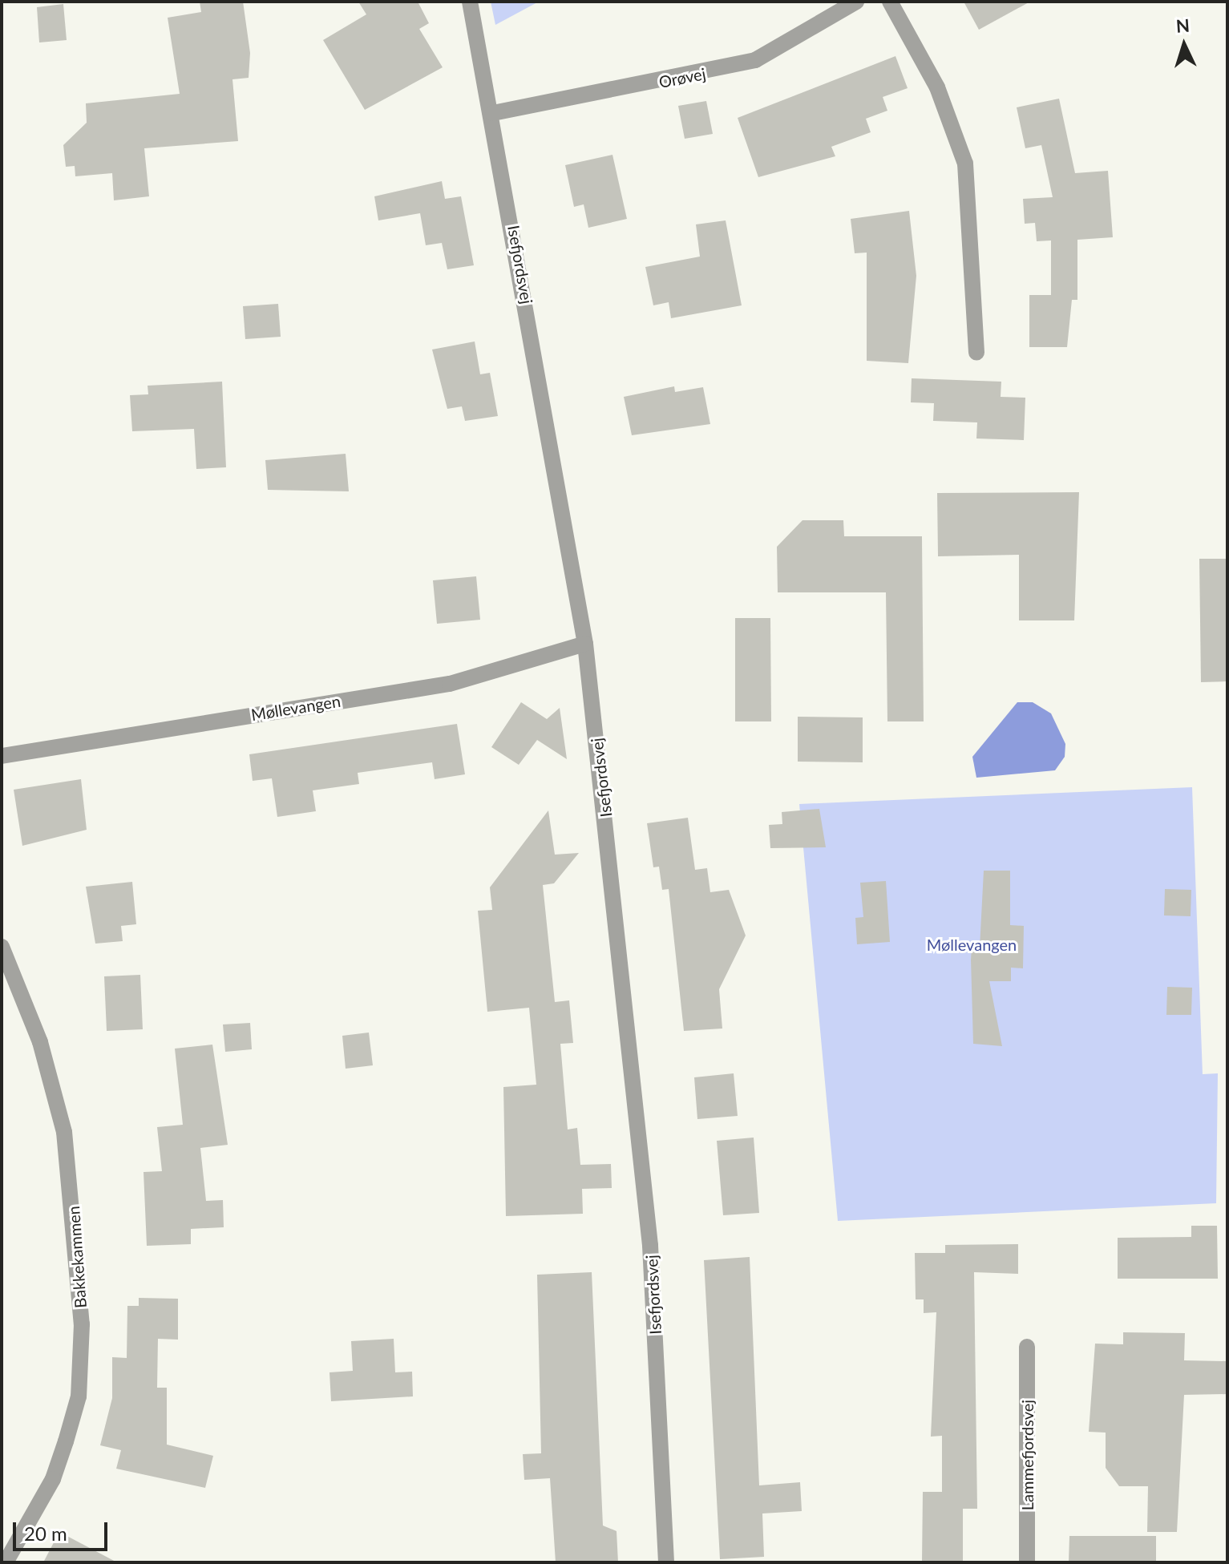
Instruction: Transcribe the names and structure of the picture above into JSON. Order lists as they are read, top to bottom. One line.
{"streets":{"street":["Orøvej","Isefjordsvej","Møllevangen","Bakkekammen","Lammefjordsvej"]},"crossings":[["Orøvej","Isefjordsvej"],["Isefjordsvej","Møllevangen"]],"parks":["Møllevangen"],"scale_bar":"20 m","north":"top"}
